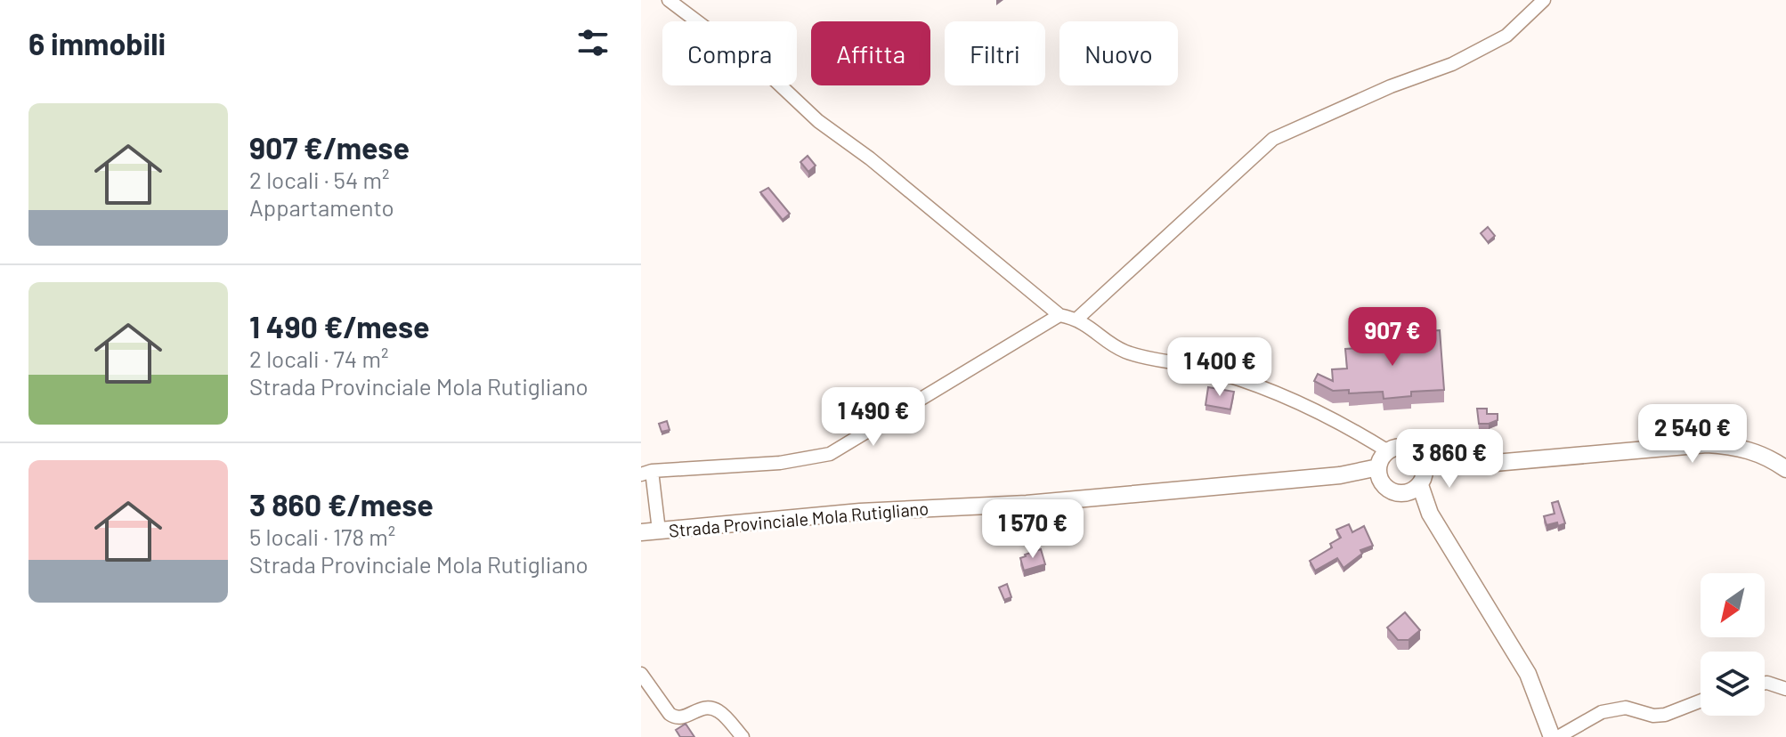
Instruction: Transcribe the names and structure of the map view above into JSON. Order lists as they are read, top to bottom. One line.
{"streets":{"main road":["Strada Provinciale Mola Rutigliano"]},"north":"bottom left","page":{"heading":"6 immobili","chip":["Compra","Affitta","Filtri","Nuovo"],"list":[{"name":"907 €/mese","note":"2 locali · 54 m² · Appartamento"},{"name":"1 490 €/mese","note":"2 locali · 74 m² · Strada Provinciale Mola Rutigliano"},{"name":"3 860 €/mese","note":"5 locali · 178 m² · Strada Provinciale Mola Rutigliano"}],"price":["907 €","1 400 €","1 490 €","2 540 €","3 860 €","1 570 €"]}}
